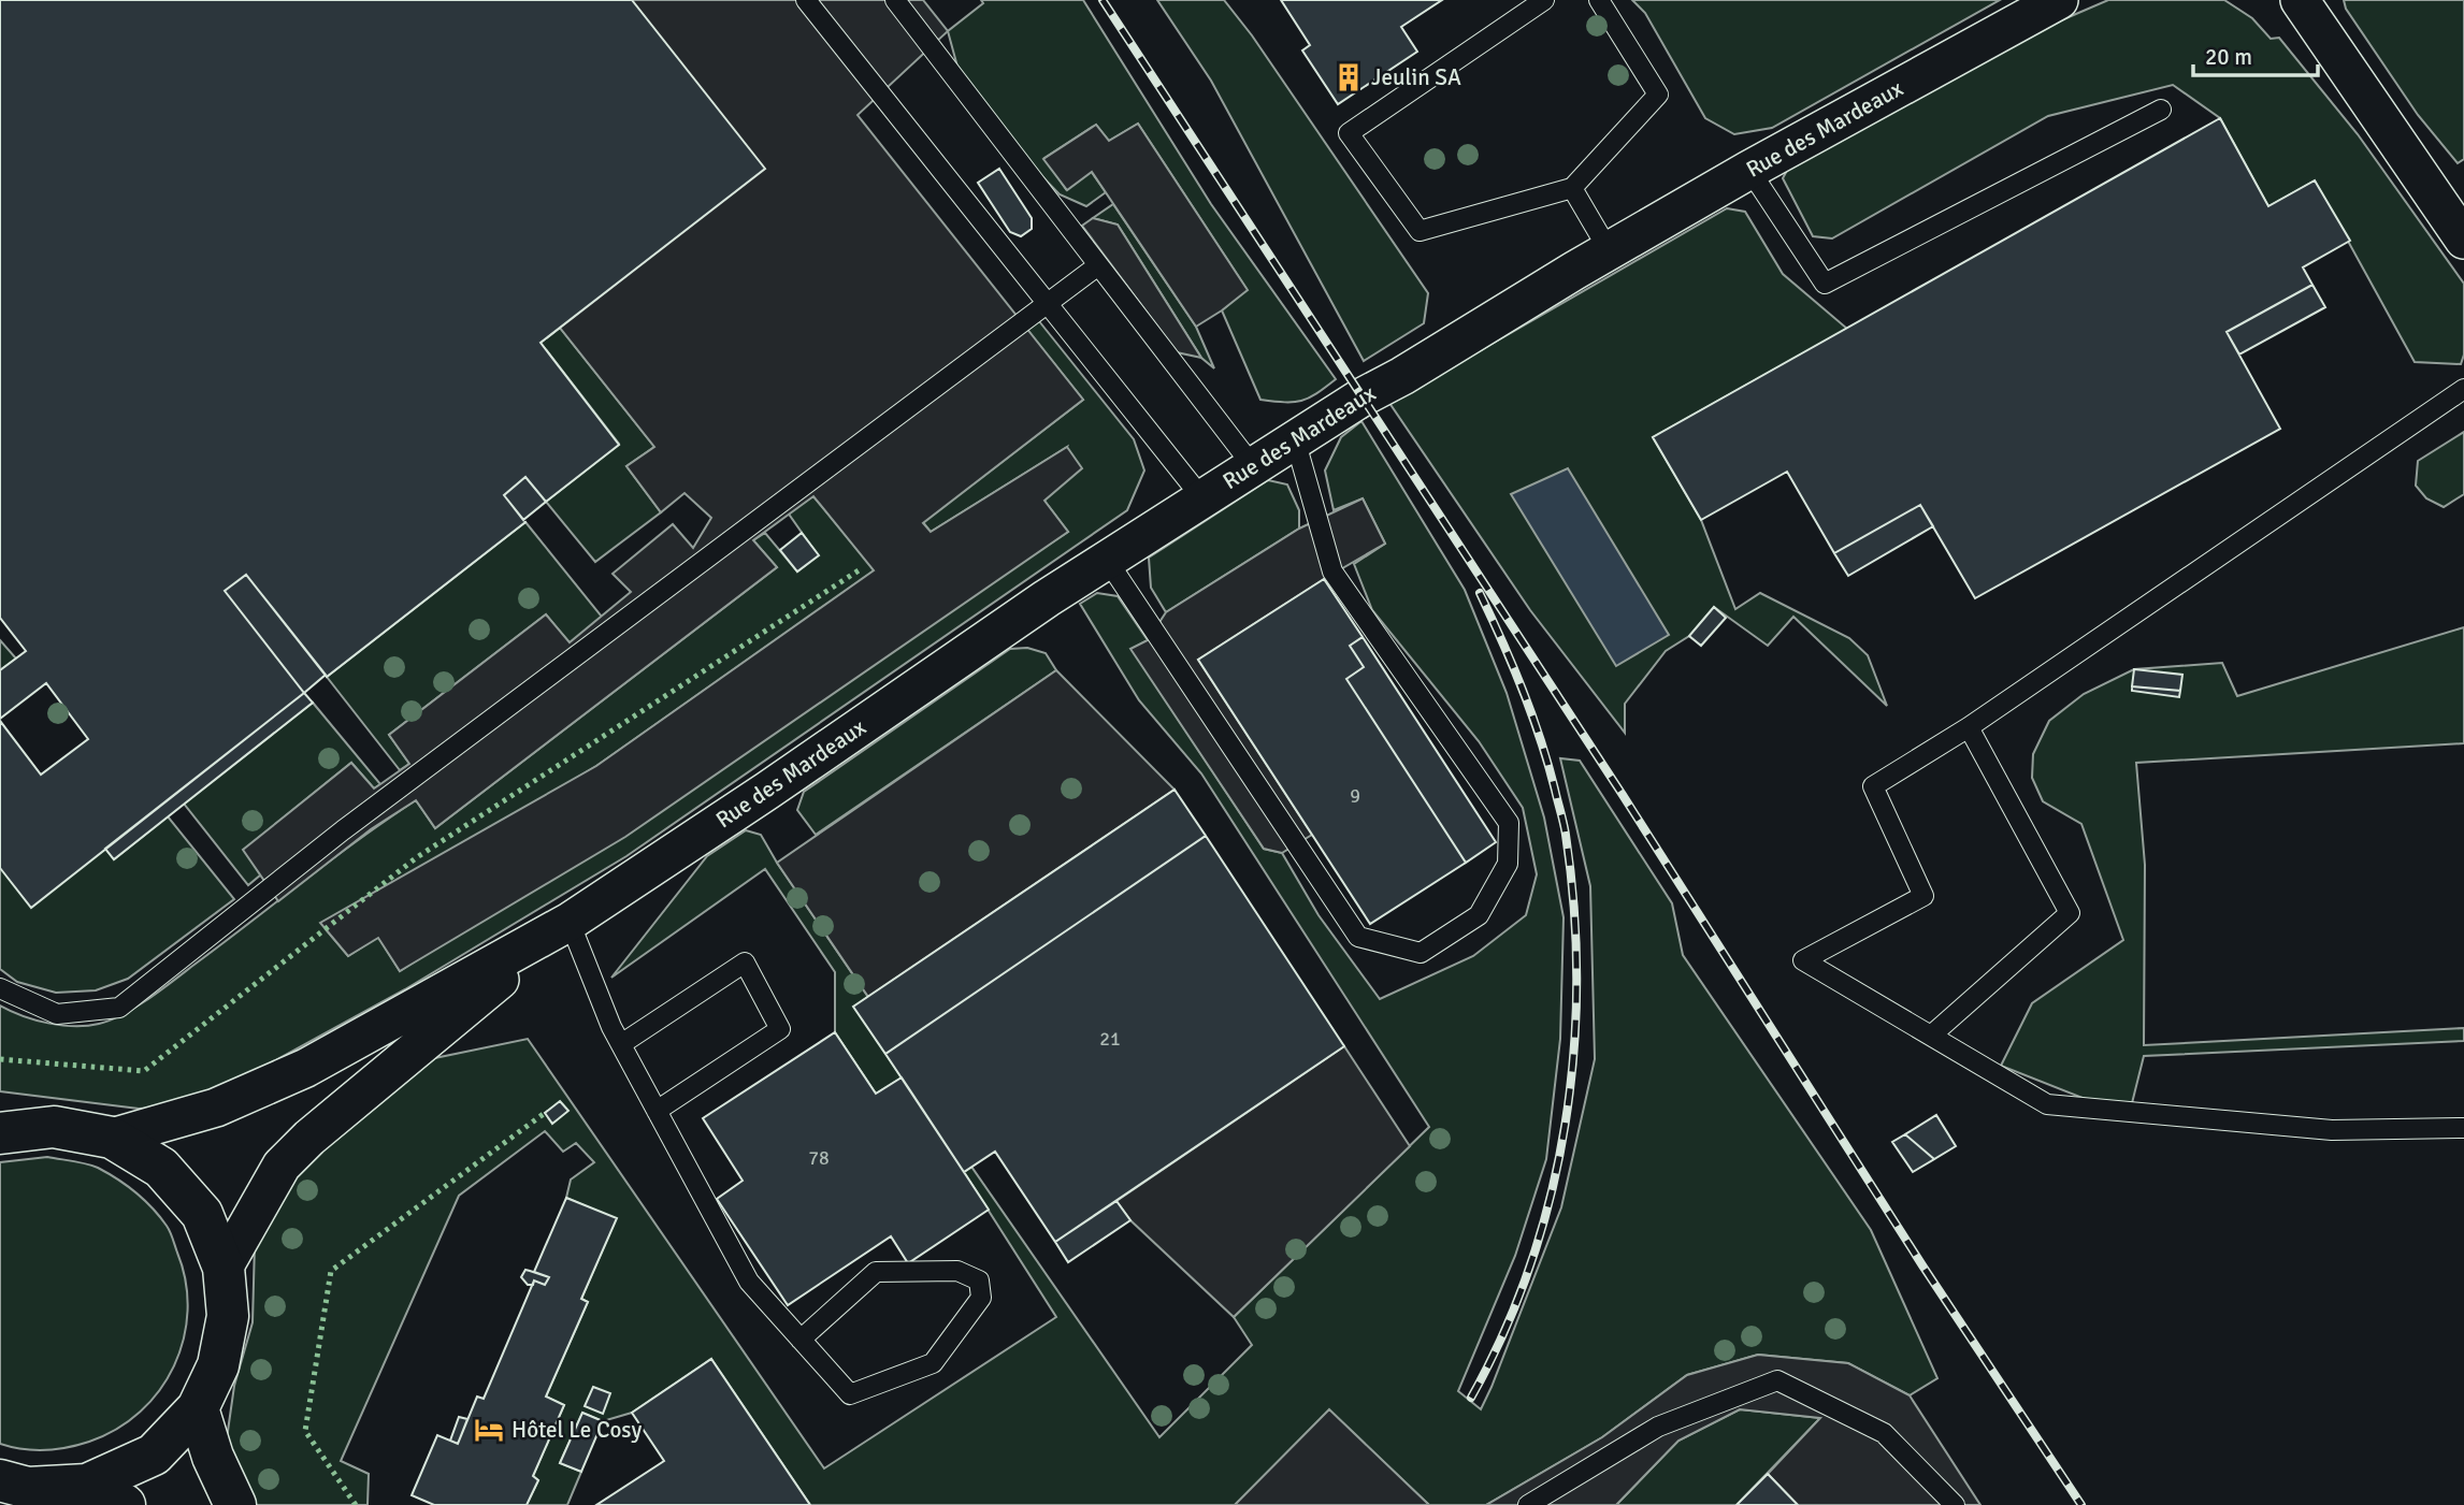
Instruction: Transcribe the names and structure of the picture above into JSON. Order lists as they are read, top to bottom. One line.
{"streets":{"street":["Rue des Mardeaux"]},"places":{"building":["Jeulin SA"],"hotel":["Hôtel Le Cosy"]},"house_numbers":["9","21","78"],"scale_bar":"20 m"}
